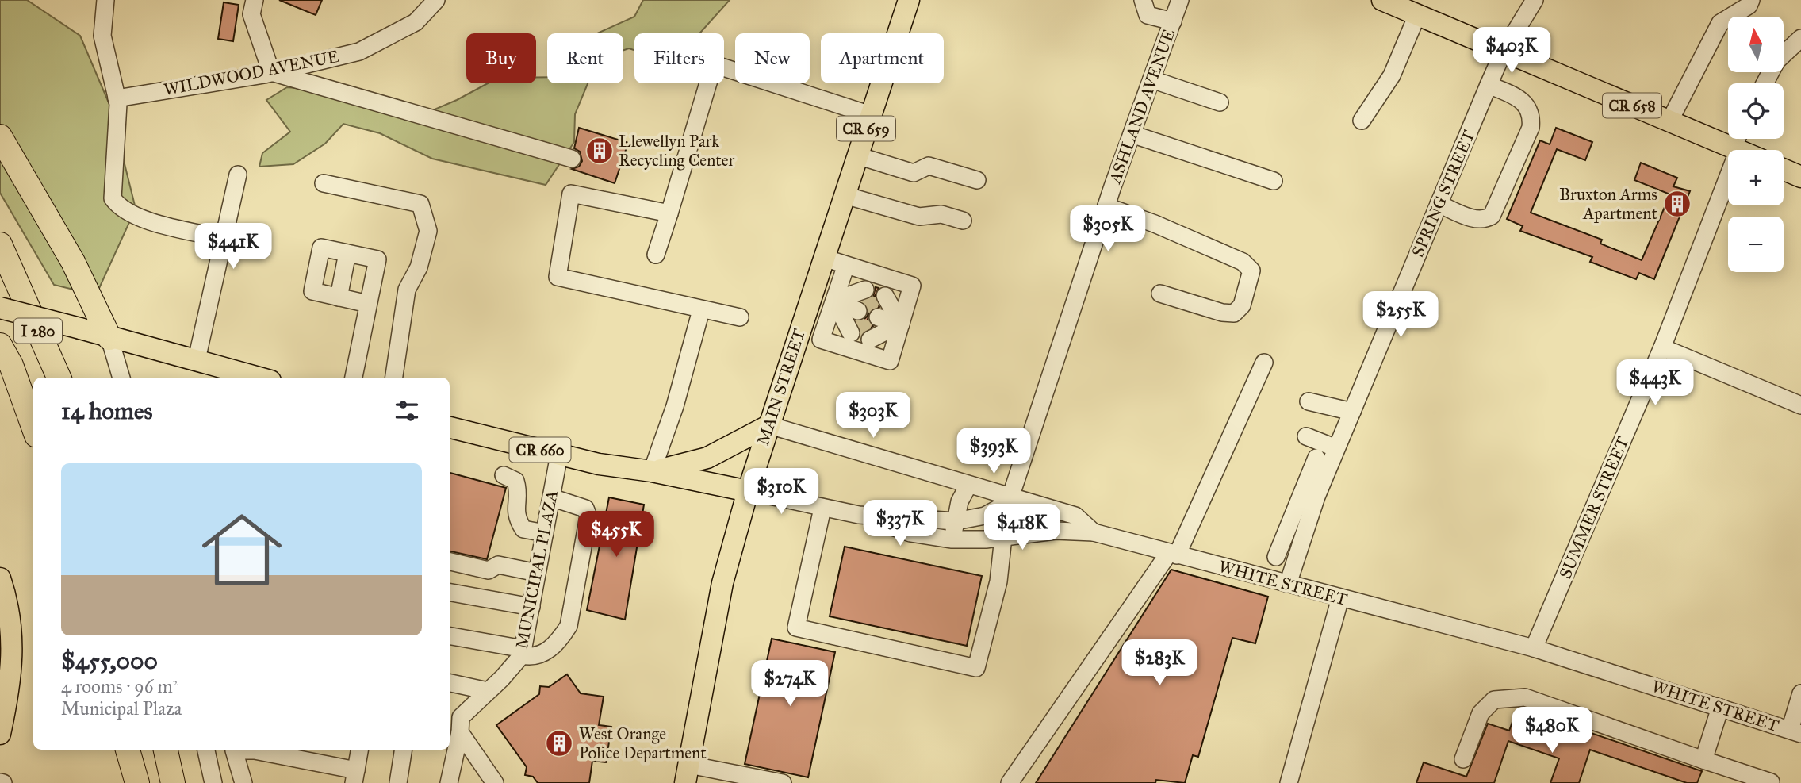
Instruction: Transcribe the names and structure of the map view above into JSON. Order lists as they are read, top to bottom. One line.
{"streets":{"highway":["I 280"],"main road":["CR 658","CR 659","MAIN STREET","CR 660"],"street":["WILDWOOD AVENUE","ASHLAND AVENUE","SPRING STREET","SUMMER STREET","MUNICIPAL PLAZA","WHITE STREET"]},"crossings":[["CR 658","SPRING STREET"],["CR 658","SUMMER STREET"],["ASHLAND AVENUE","WHITE STREET"],["SPRING STREET","WHITE STREET"],["MAIN STREET","CR 660"],["MAIN STREET","WHITE STREET"],["CR 660","MUNICIPAL PLAZA"],["SUMMER STREET","WHITE STREET"]],"places":{"building":["Llewellyn Park Recycling Center","Bruxton Arms Apartment","West Orange Police Department"]},"north":"top","page":{"map_buttons":["+","−"],"price":["$403K","$305K","$441K","$255K","$443K","$303K","$393K","$310K","$337K","$418K","$455K","$283K","$274K","$480K"],"chip":["Buy","Rent","Filters","New","Apartment"],"heading":"14 homes","list":[{"name":"$455,000","note":"4 rooms · 96 m² · Municipal Plaza"}]}}
